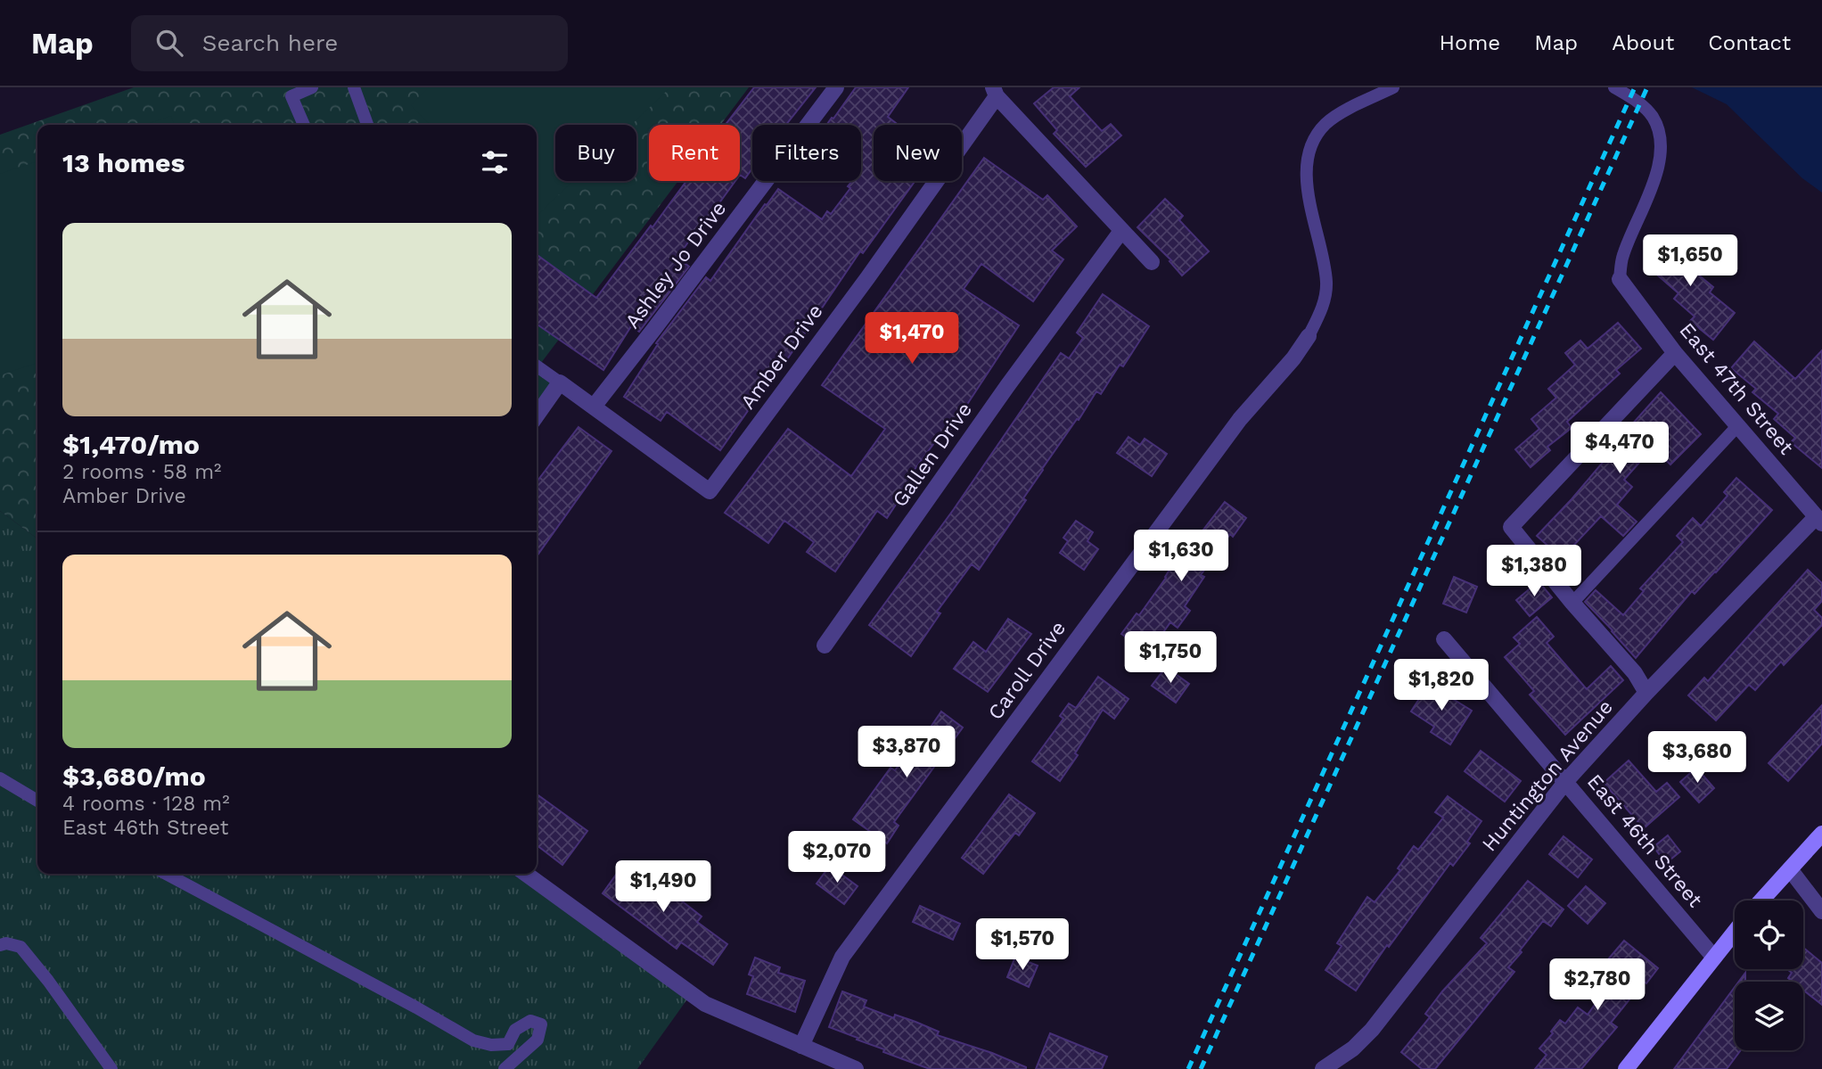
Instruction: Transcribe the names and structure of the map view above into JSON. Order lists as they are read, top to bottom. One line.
{"streets":{"street":["Ashley Jo Drive","Amber Drive","East 47th Street","Gallen Drive","Caroll Drive","Huntington Avenue","East 46th Street"]},"crossings":[["Ashley Jo Drive","Amber Drive"],["East 47th Street","Huntington Avenue"],["Huntington Avenue","East 46th Street"]],"page":{"header":"Map","search":"Search here","nav":["Home","Map","About","Contact"],"chip":["Buy","Rent","Filters","New"],"heading":"13 homes","list":[{"name":"$1,470/mo","note":"2 rooms · 58 m² · Amber Drive"},{"name":"$3,680/mo","note":"4 rooms · 128 m² · East 46th Street"}],"price":["$1,650","$1,470","$4,470","$1,630","$1,380","$1,750","$1,820","$3,870","$3,680","$2,070","$1,490","$1,570","$2,780"]}}
